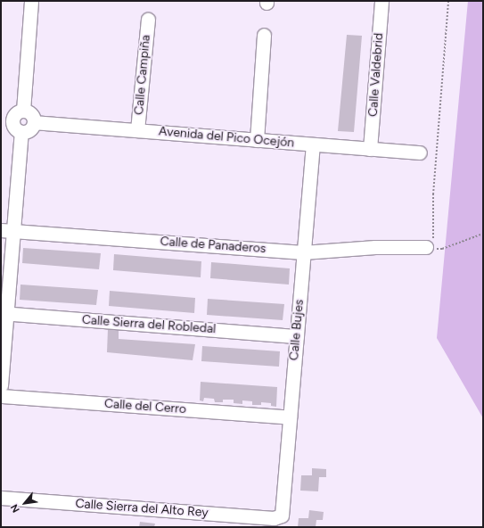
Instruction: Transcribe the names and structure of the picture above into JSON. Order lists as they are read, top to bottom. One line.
{"streets":{"street":["Calle Campiña","Calle Valdebrid","Avenida del Pico Ocejón","Calle de Panaderos","Calle Sierra del Robledal","Calle Bujes","Calle del Cerro","Calle Sierra del Alto Rey"]},"crossings":[["Calle Campiña","Avenida del Pico Ocejón"],["Calle Valdebrid","Avenida del Pico Ocejón"],["Avenida del Pico Ocejón","Calle Bujes"],["Calle de Panaderos","Calle Bujes"],["Calle Sierra del Robledal","Calle Bujes"],["Calle Bujes","Calle del Cerro"],["Calle Bujes","Calle Sierra del Alto Rey"]],"north":"bottom left"}
